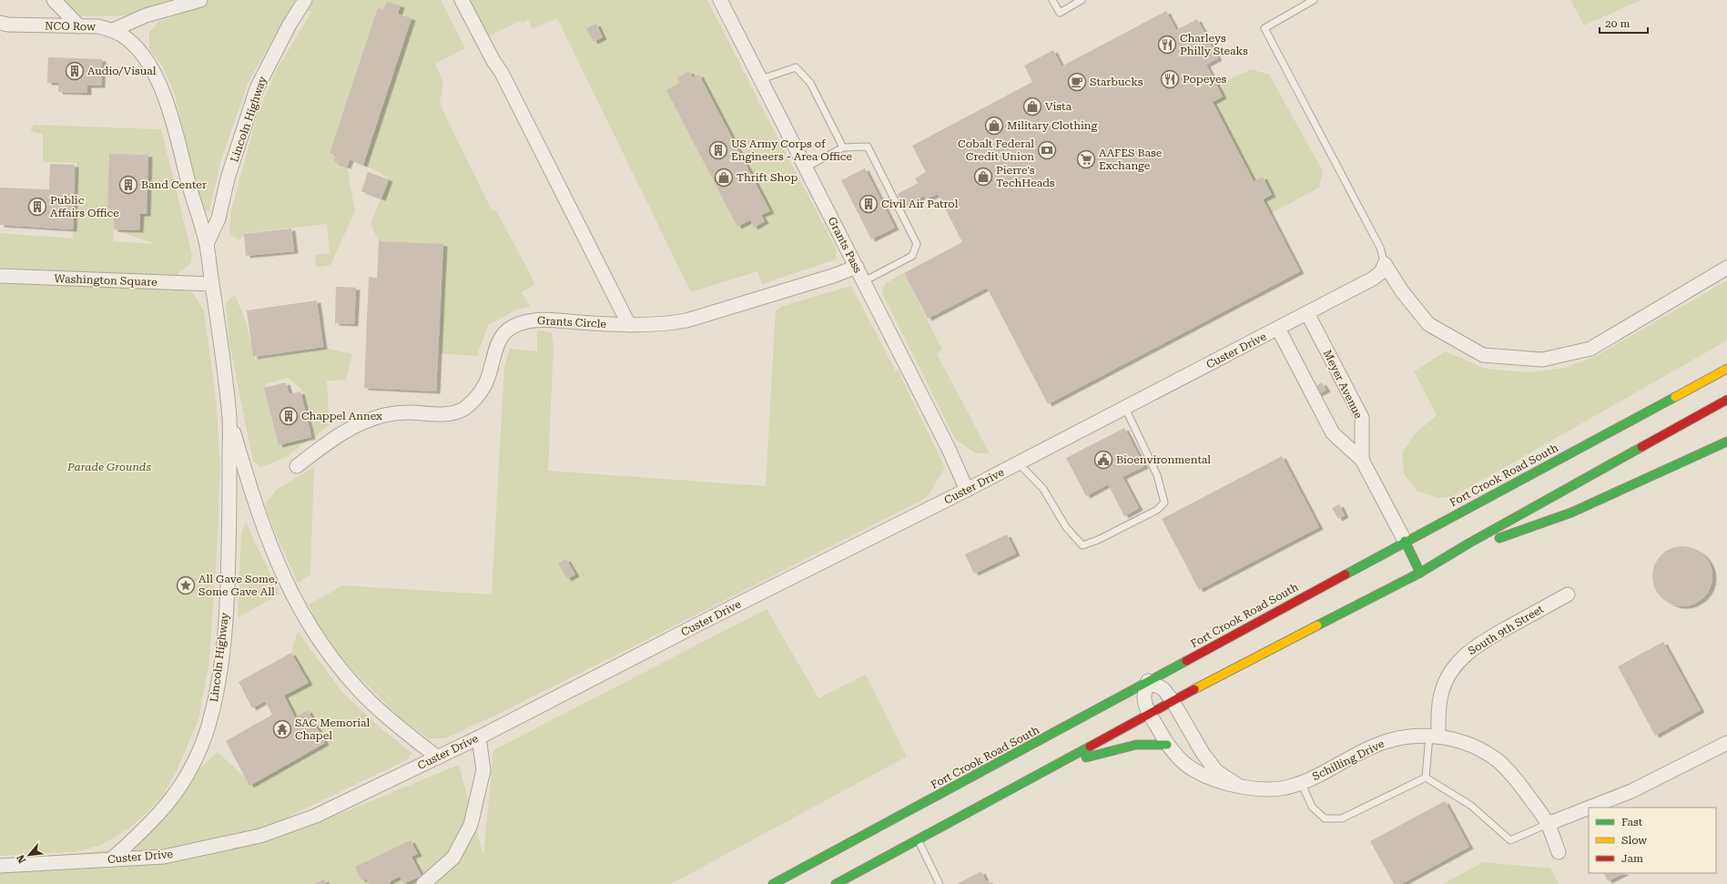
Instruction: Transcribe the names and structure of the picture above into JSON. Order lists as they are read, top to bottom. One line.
{"streets":{"main road":["Fort Crook Road South"],"street":["NCO Row","Lincoln Highway","Grants Pass","Washington Square","Grants Circle","Custer Drive","Meyer Avenue","South 9th Street","Schilling Drive"]},"crossings":[["NCO Row","Lincoln Highway"],["Lincoln Highway","Washington Square"],["Lincoln Highway","Custer Drive"],["Grants Pass","Grants Circle"],["Grants Pass","Custer Drive"],["Custer Drive","Meyer Avenue"],["Meyer Avenue","Fort Crook Road South"],["Fort Crook Road South","Schilling Drive"],["South 9th Street","Schilling Drive"]],"parks":["Parade Grounds"],"places":{"restaurant":["Charleys Philly Steaks","Popeyes"],"building":["Audio/Visual","US Army Corps of Engineers - Area Office","Band Center","Civil Air Patrol","Public Affairs Office","Chappel Annex"],"cafe":["Starbucks"],"shop":["Vista","Military Clothing","Pierre's TechHeads","Thrift Shop"],"bank":["Cobalt Federal Credit Union"],"supermarket":["AAFES Base Exchange"],"public building":["Bioenvironmental"],"place":["All Gave Some, Some Gave All"],"temple":["SAC Memorial Chapel"]},"legend":["Fast","Slow","Jam"],"scale_bar":"20 m","north":"bottom left"}
